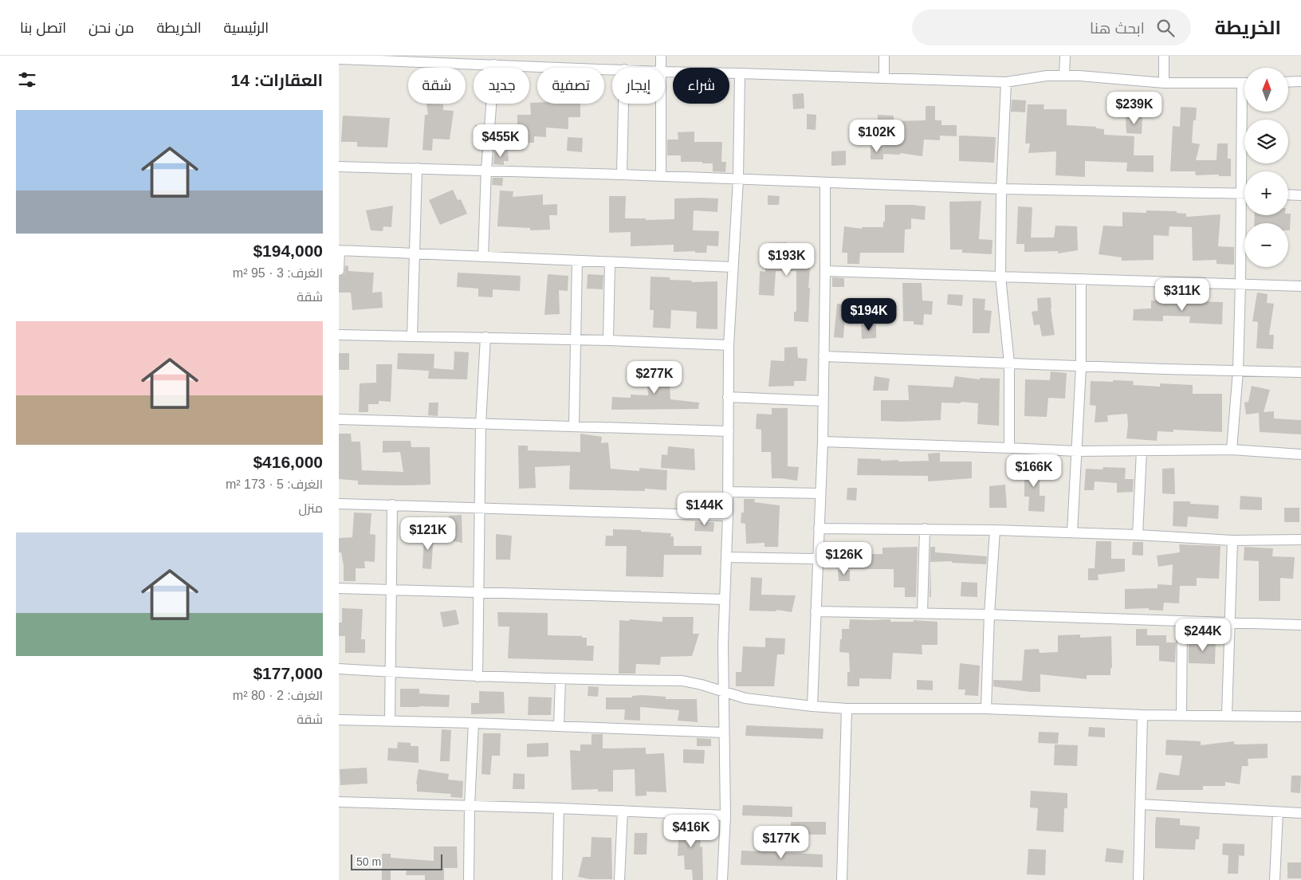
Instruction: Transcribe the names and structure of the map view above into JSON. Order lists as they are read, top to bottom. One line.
{"scale_bar":"50 m","north":"top","page":{"header":"الخريطة","search":"ابحث هنا","nav":["الرئيسية","الخريطة","من نحن","اتصل بنا"],"heading":"العقارات: 14","map_buttons":["+","−"],"chip":["شراء","إيجار","تصفية","جديد","شقة"],"price":["$239K","$102K","$455K","$193K","$311K","$194K","$277K","$166K","$144K","$121K","$126K","$244K","$416K","$177K"],"list":[{"name":"$194,000","note":"الغرف: 3 · 95 m² · شقة"},{"name":"$416,000","note":"الغرف: 5 · 173 m² · منزل"},{"name":"$177,000","note":"الغرف: 2 · 80 m² · شقة"}],"scale":"50 m"}}
